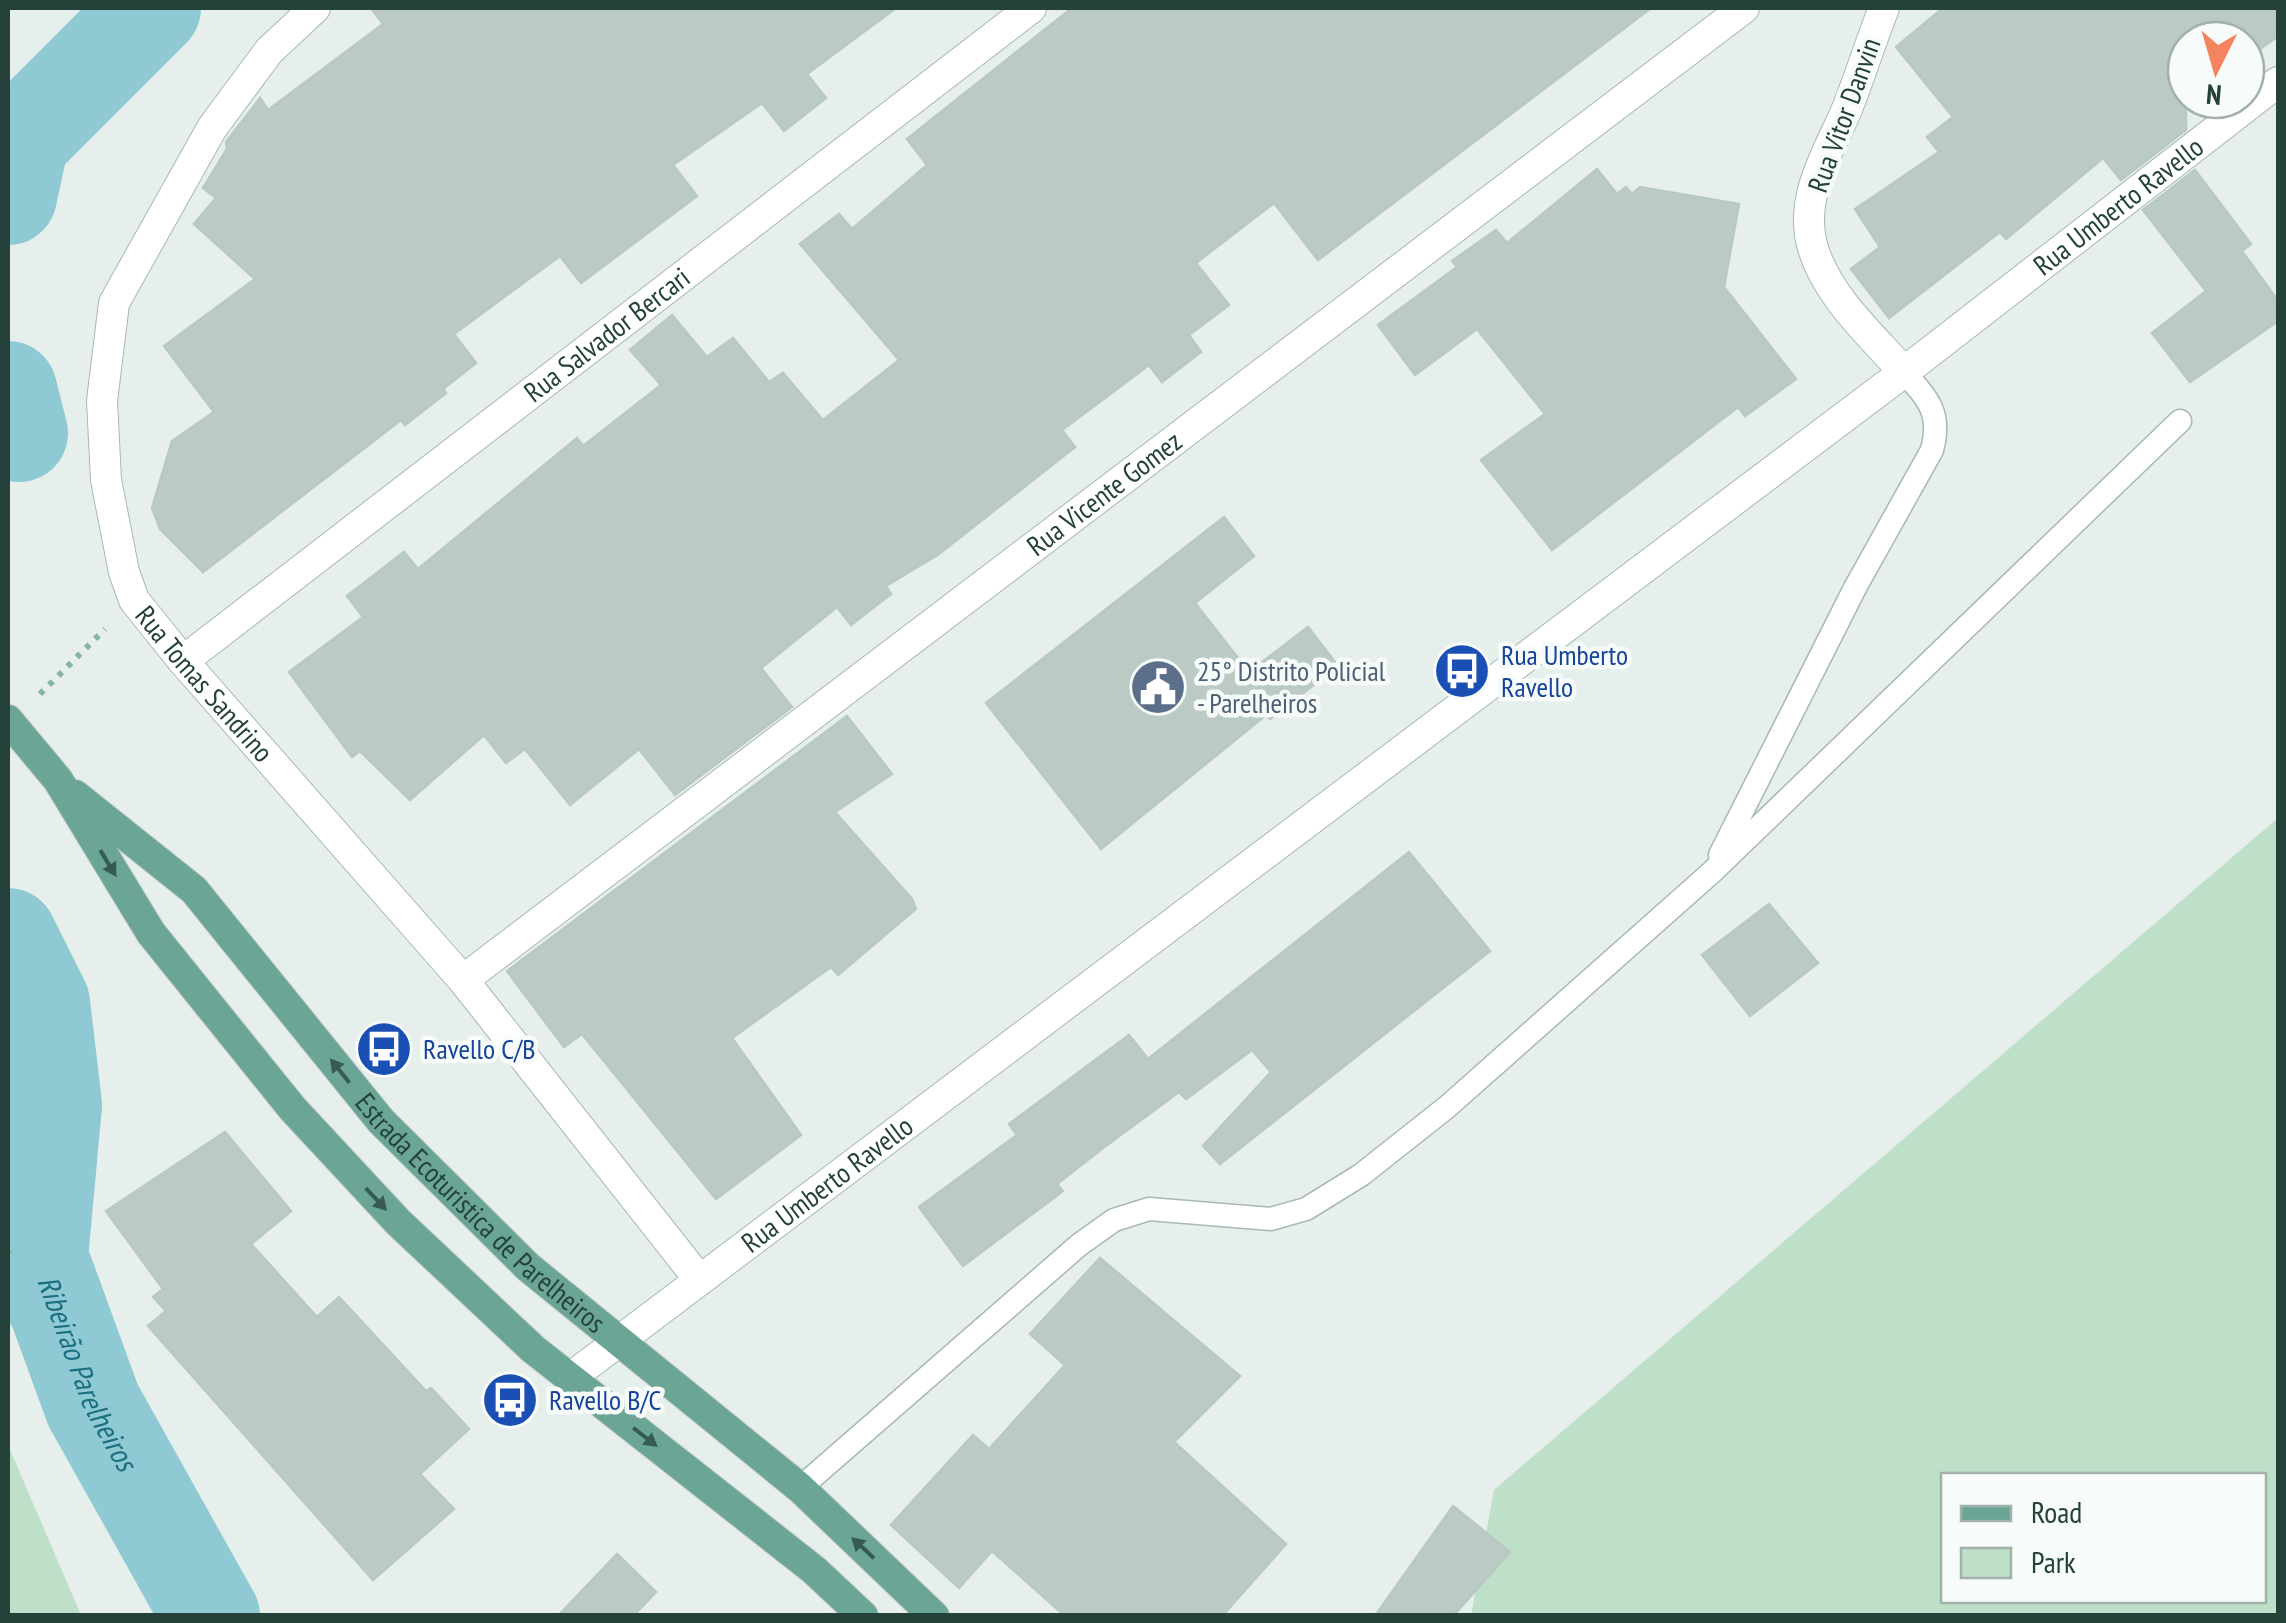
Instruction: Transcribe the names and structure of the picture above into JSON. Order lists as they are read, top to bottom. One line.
{"streets":{"main road":["Estrada Ecoturistica de Parelheiros"],"street":["Rua Vitor Danvin","Rua Umberto Ravello","Rua Salvador Bercari","Rua Vicente Gomez","Rua Tomas Sandrino"]},"crossings":[["Rua Vitor Danvin","Rua Umberto Ravello"],["Rua Umberto Ravello","Rua Tomas Sandrino"],["Rua Umberto Ravello","Estrada Ecoturistica de Parelheiros"],["Rua Salvador Bercari","Rua Tomas Sandrino"],["Rua Vicente Gomez","Rua Tomas Sandrino"]],"water":["Ribeirão Parelheiros"],"places":{"bus stop":["Rua Umberto Ravello","Ravello C/B","Ravello B/C"],"public building":["25° Distrito Policial - Parelheiros"]},"legend":["Road","Park"],"north":"bottom"}
